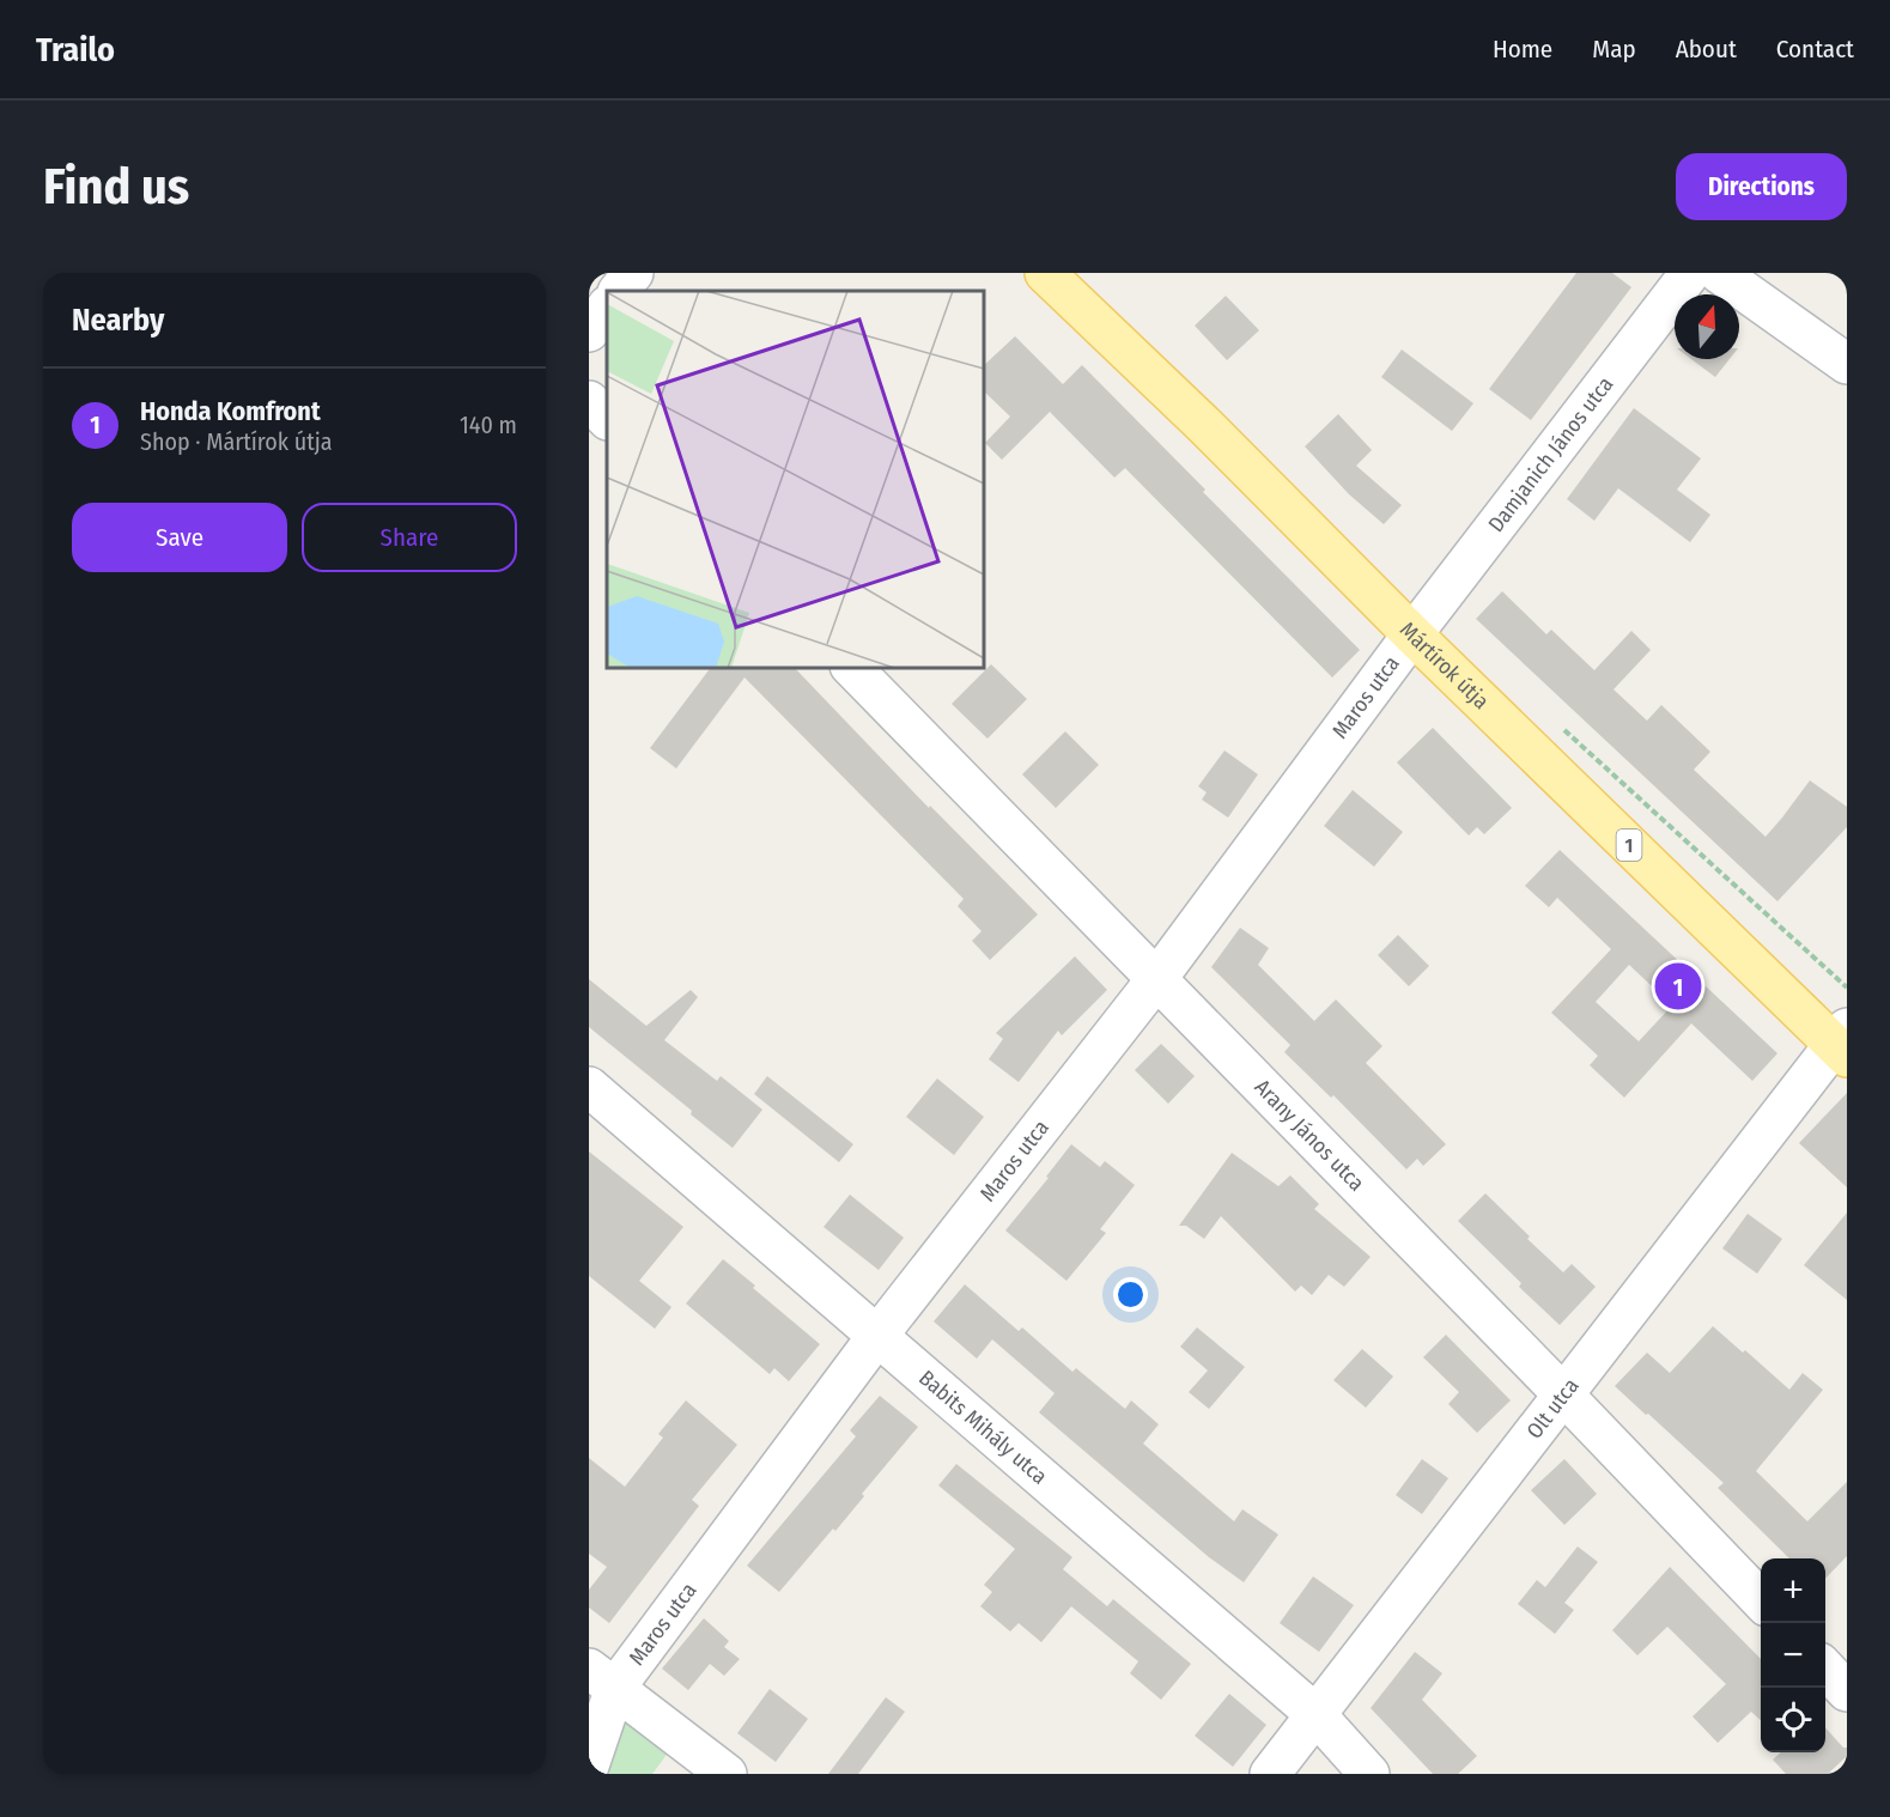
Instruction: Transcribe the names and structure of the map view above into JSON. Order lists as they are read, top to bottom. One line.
{"streets":{"main road":["Mártírok útja","1"],"street":["Damjanich János utca","Maros utca","Arany János utca","Olt utca","Babits Mihály utca"]},"crossings":[["Damjanich János utca","Mártírok útja"],["Damjanich János utca","Maros utca"],["Mártírok útja","Maros utca"],["Mártírok útja","Olt utca"],["Maros utca","Arany János utca"],["Maros utca","Babits Mihály utca"],["Arany János utca","Olt utca"],["Olt utca","Babits Mihály utca"]],"north":"top","page":{"header":"Trailo","nav":["Home","Map","About","Contact"],"buttons":["Directions",["Save","Share"]],"title":"Find us","heading":"Nearby","list":[{"mark":"1","name":"Honda Komfront","note":"Shop · Mártírok útja","value":"140 m"}],"pins":"1","map_buttons":["+","−"]}}
